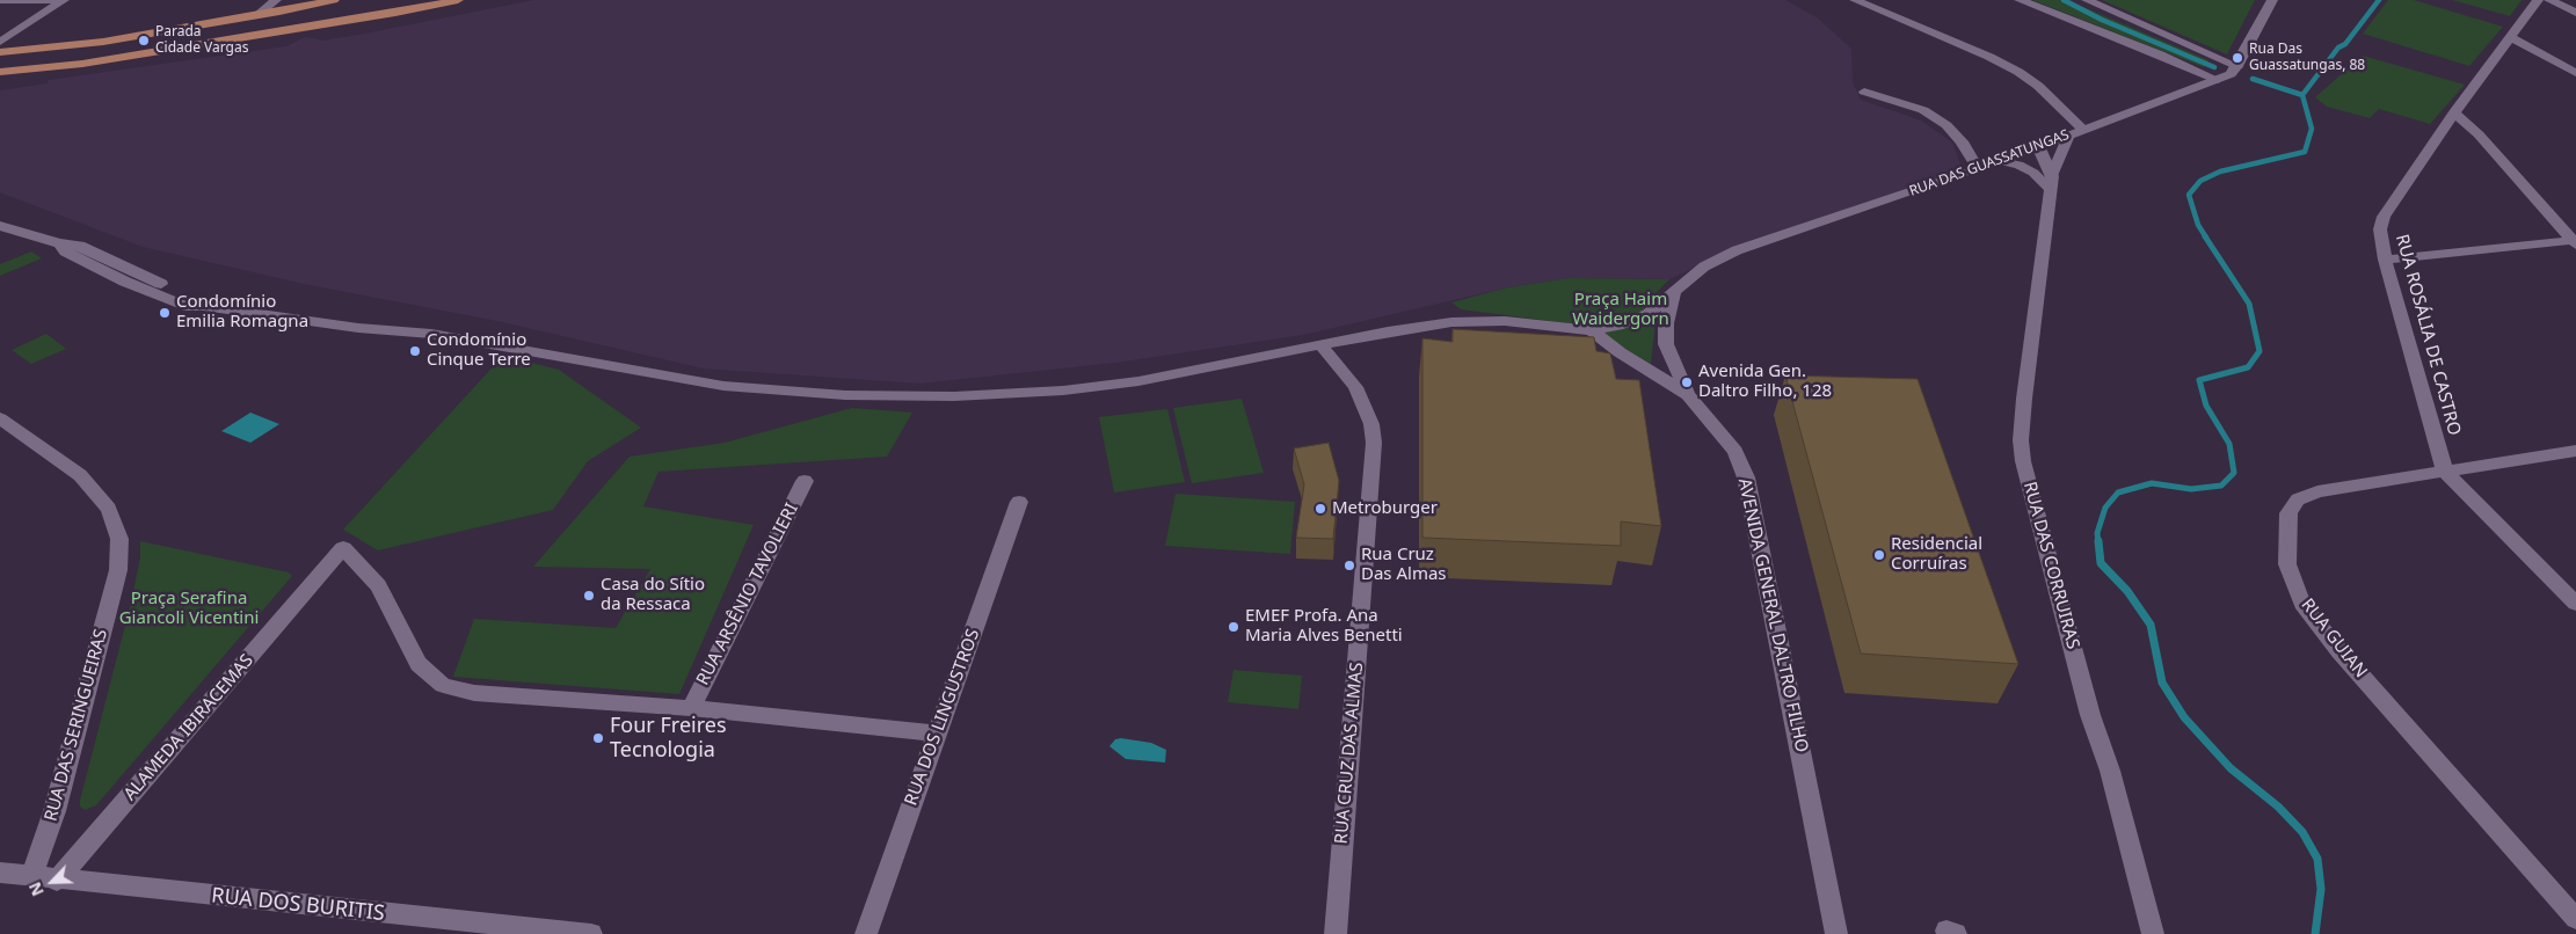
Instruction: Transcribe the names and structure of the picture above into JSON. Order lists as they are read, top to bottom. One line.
{"streets":{"street":["RUA DAS GUASSATUNGAS","RUA ROSÁLIA DE CASTRO","RUA DAS CORRUIRAS","RUA ARSÊNIO TAVOLIERI","AVENIDA GENERAL DALTRO FILHO","RUA GUIAN","RUA DOS LINGUSTROS","RUA DAS SERINGUEIRAS","ALAMEDA IBIRACEMAS","RUA CRUZ DAS ALMAS","RUA DOS BURITIS"]},"crossings":[["RUA DAS GUASSATUNGAS","RUA DAS CORRUIRAS"],["RUA ROSÁLIA DE CASTRO","RUA GUIAN"],["RUA ARSÊNIO TAVOLIERI","ALAMEDA IBIRACEMAS"],["RUA DAS SERINGUEIRAS","RUA DOS BURITIS"],["ALAMEDA IBIRACEMAS","RUA DOS BURITIS"]],"parks":["Praça Haim Waidergorn","Praça Serafina Giancoli Vicentini"],"places":["Parada Cidade Vargas","Rua Das Guassatungas, 88","Condomínio Emilia Romagna","Condomínio Cinque Terre","Avenida Gen. Daltro Filho, 128","Metroburger","Residencial Corruíras","Rua Cruz Das Almas","Casa do Sítio da Ressaca","EMEF Profa. Ana Maria Alves Benetti","Four Freires Tecnologia"],"north":"bottom left"}
